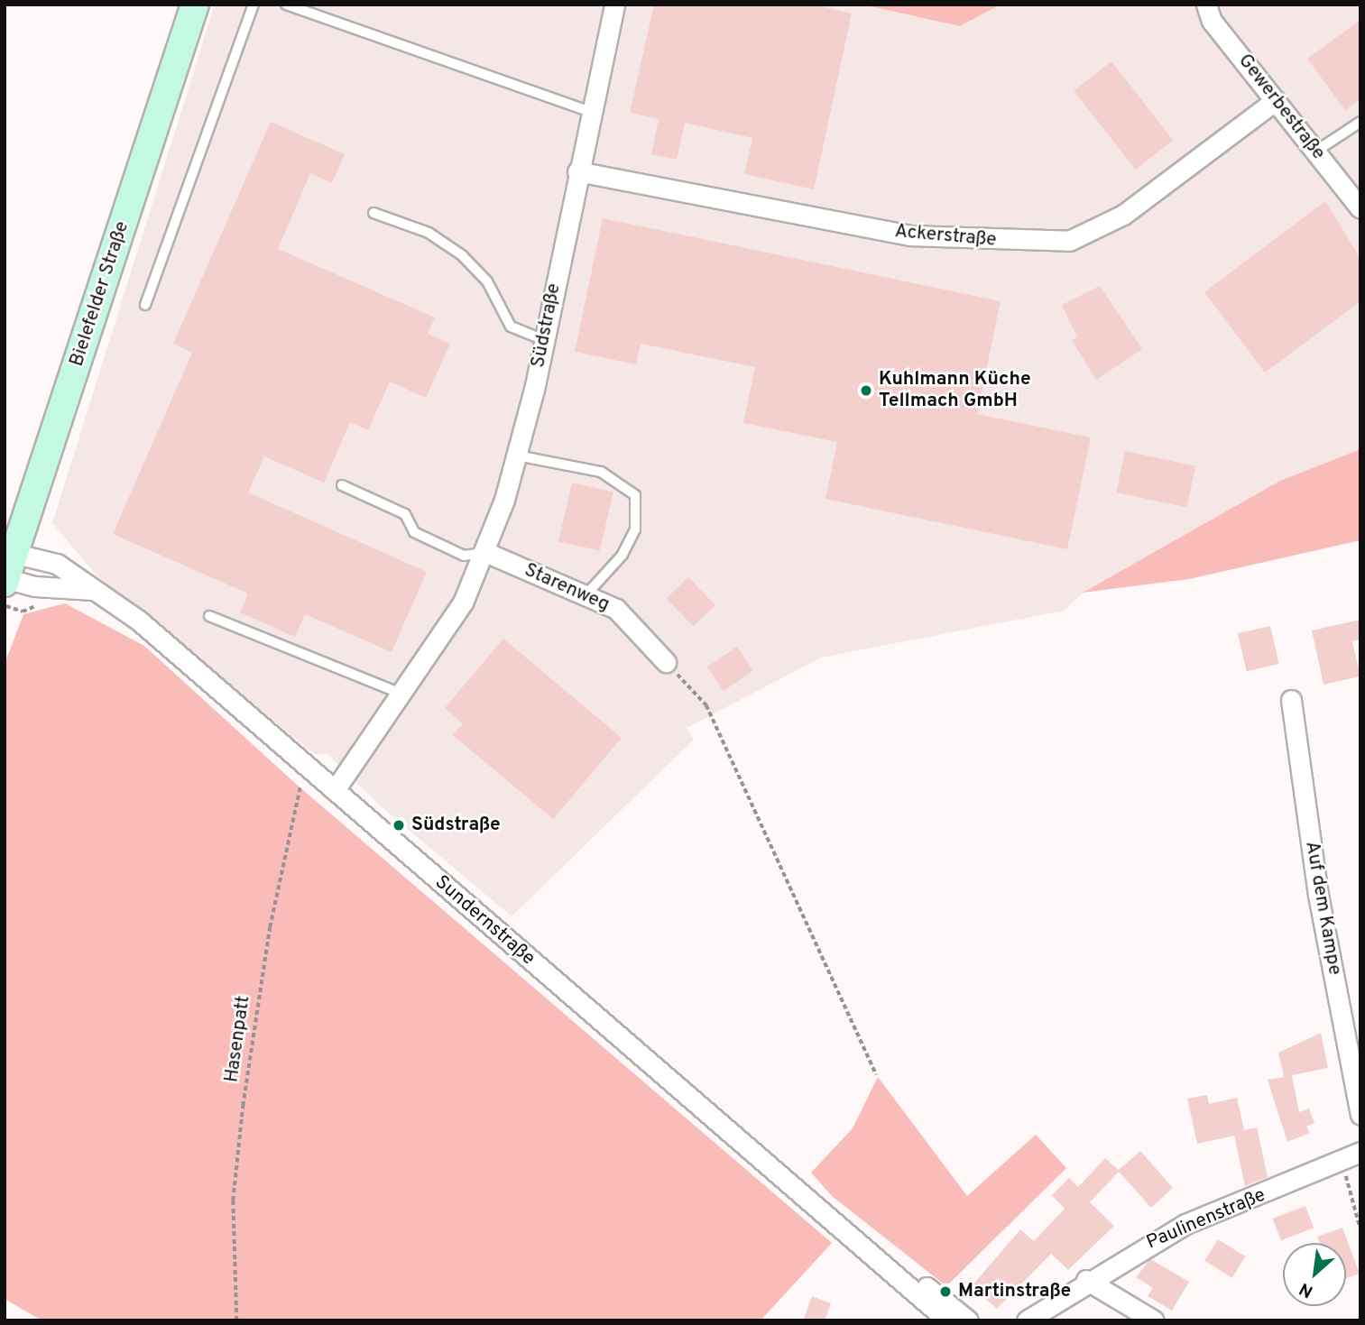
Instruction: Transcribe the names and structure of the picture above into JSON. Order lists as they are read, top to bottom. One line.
{"streets":{"main road":["Bielefelder Straße"],"street":["Gewerbestraße","Ackerstraße","Südstraße","Starenweg","Auf dem Kampe","Sundernstraße","Paulinenstraße"],"path":["Hasenpatt"]},"crossings":[["Gewerbestraße","Ackerstraße"],["Ackerstraße","Südstraße"],["Bielefelder Straße","Sundernstraße"],["Südstraße","Starenweg"],["Südstraße","Sundernstraße"],["Sundernstraße","Hasenpatt"]],"places":["Kuhlmann Küche Tellmach GmbH","Südstraße","Martinstraße"],"north":"bottom left"}
